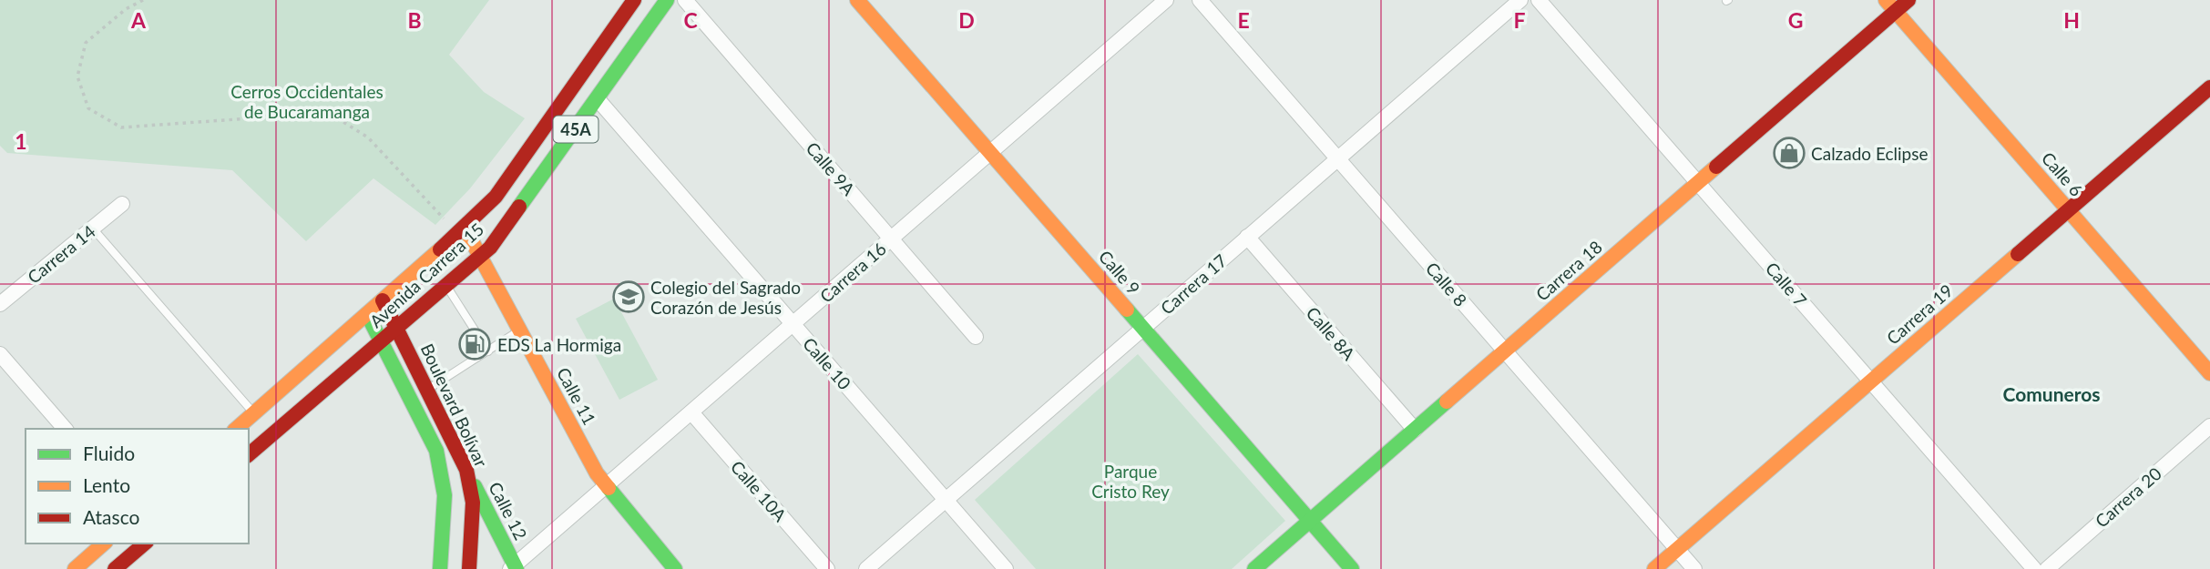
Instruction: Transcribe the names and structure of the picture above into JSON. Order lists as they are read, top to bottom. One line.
{"streets":{"street":["45A","Calle 9A","Calle 6","Carrera 14","Carrera 18","Carrera 16","Calle 9","Avenida Carrera 15","Carrera 17","Calle 8","Calle 7","Carrera 19","Calle 8A","Calle 10","Calle 11","Boulevard Bolívar","Calle 10A","Carrera 20","Calle 12"]},"crossings":[["Calle 9A","Carrera 16"],["Calle 6","Carrera 18"],["Calle 6","Carrera 19"],["Carrera 18","Calle 9"],["Carrera 18","Calle 8"],["Carrera 18","Calle 7"],["Carrera 18","Calle 8A"],["Carrera 16","Calle 9"],["Carrera 16","Calle 10"],["Carrera 16","Calle 11"],["Carrera 16","Calle 10A"],["Carrera 16","Calle 12"],["Calle 9","Carrera 17"],["Avenida Carrera 15","Calle 10"],["Avenida Carrera 15","Calle 11"],["Avenida Carrera 15","Boulevard Bolívar"],["Carrera 17","Calle 8"],["Carrera 17","Calle 8A"],["Carrera 17","Calle 10"],["Calle 8","Carrera 19"],["Calle 7","Carrera 19"],["Boulevard Bolívar","Calle 12"]],"districts":["Comuneros"],"parks":["Cerros Occidentales de Bucaramanga","Parque Cristo Rey"],"places":{"shop":["Calzado Eclipse"],"school or university":["Colegio del Sagrado Corazón de Jesús"],"fuel station":["EDS La Hormiga"]},"legend":["Fluido","Lento","Atasco"],"grid":{"columns":["A","B","C","D","E","F","G","H"],"rows":["1"]}}
